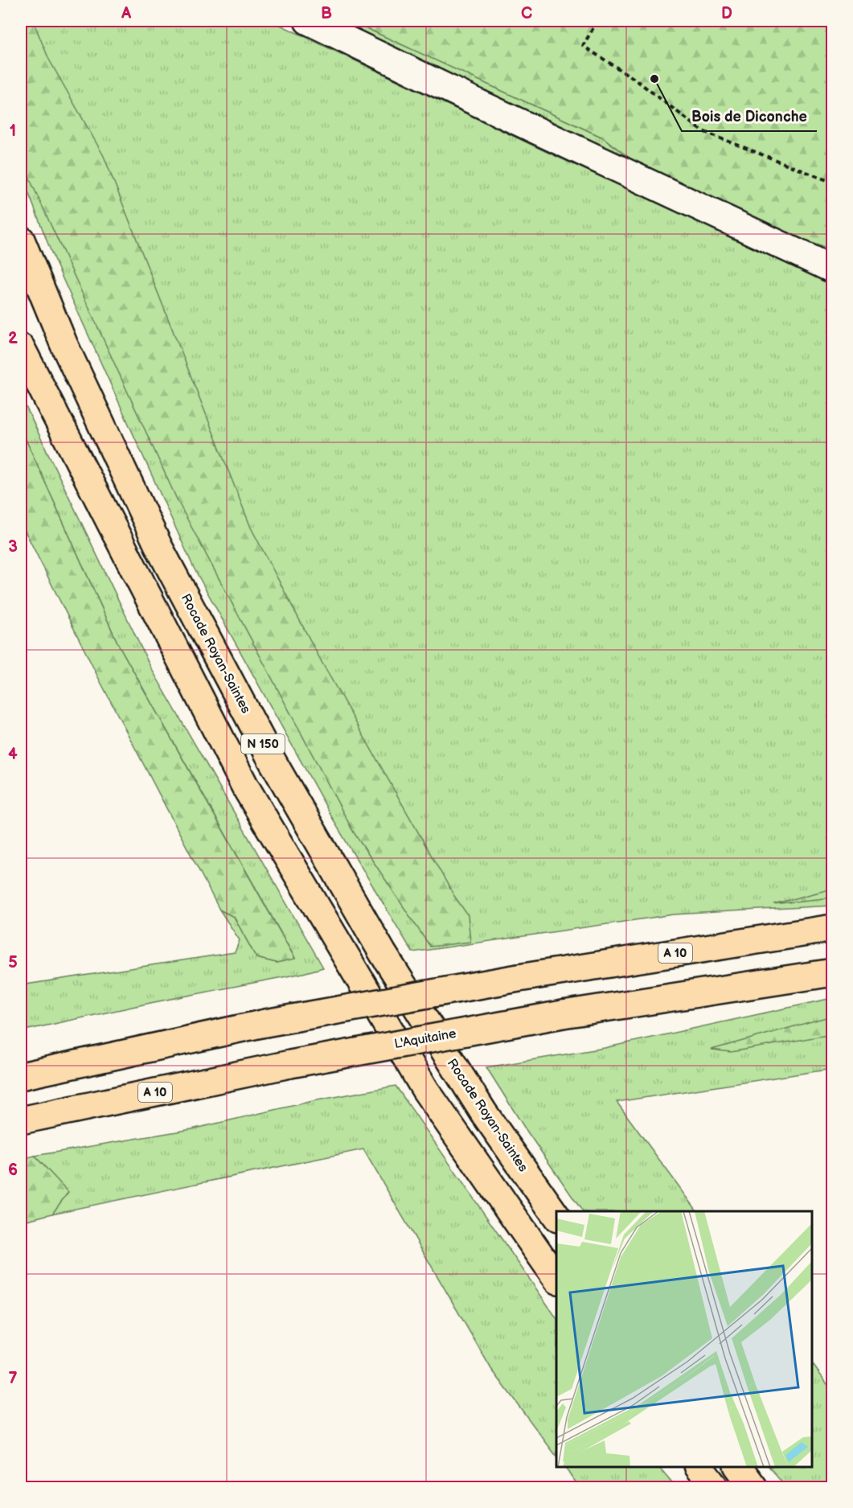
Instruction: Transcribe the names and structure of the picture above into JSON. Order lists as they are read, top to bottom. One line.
{"streets":{"highway":["Rocade Royan-Saintes","N 150","A 10","L'Aquitaine"]},"places":["Bois de Diconche"],"grid":{"columns":["A","B","C","D"],"rows":["1","2","3","4","5","6","7"]}}
